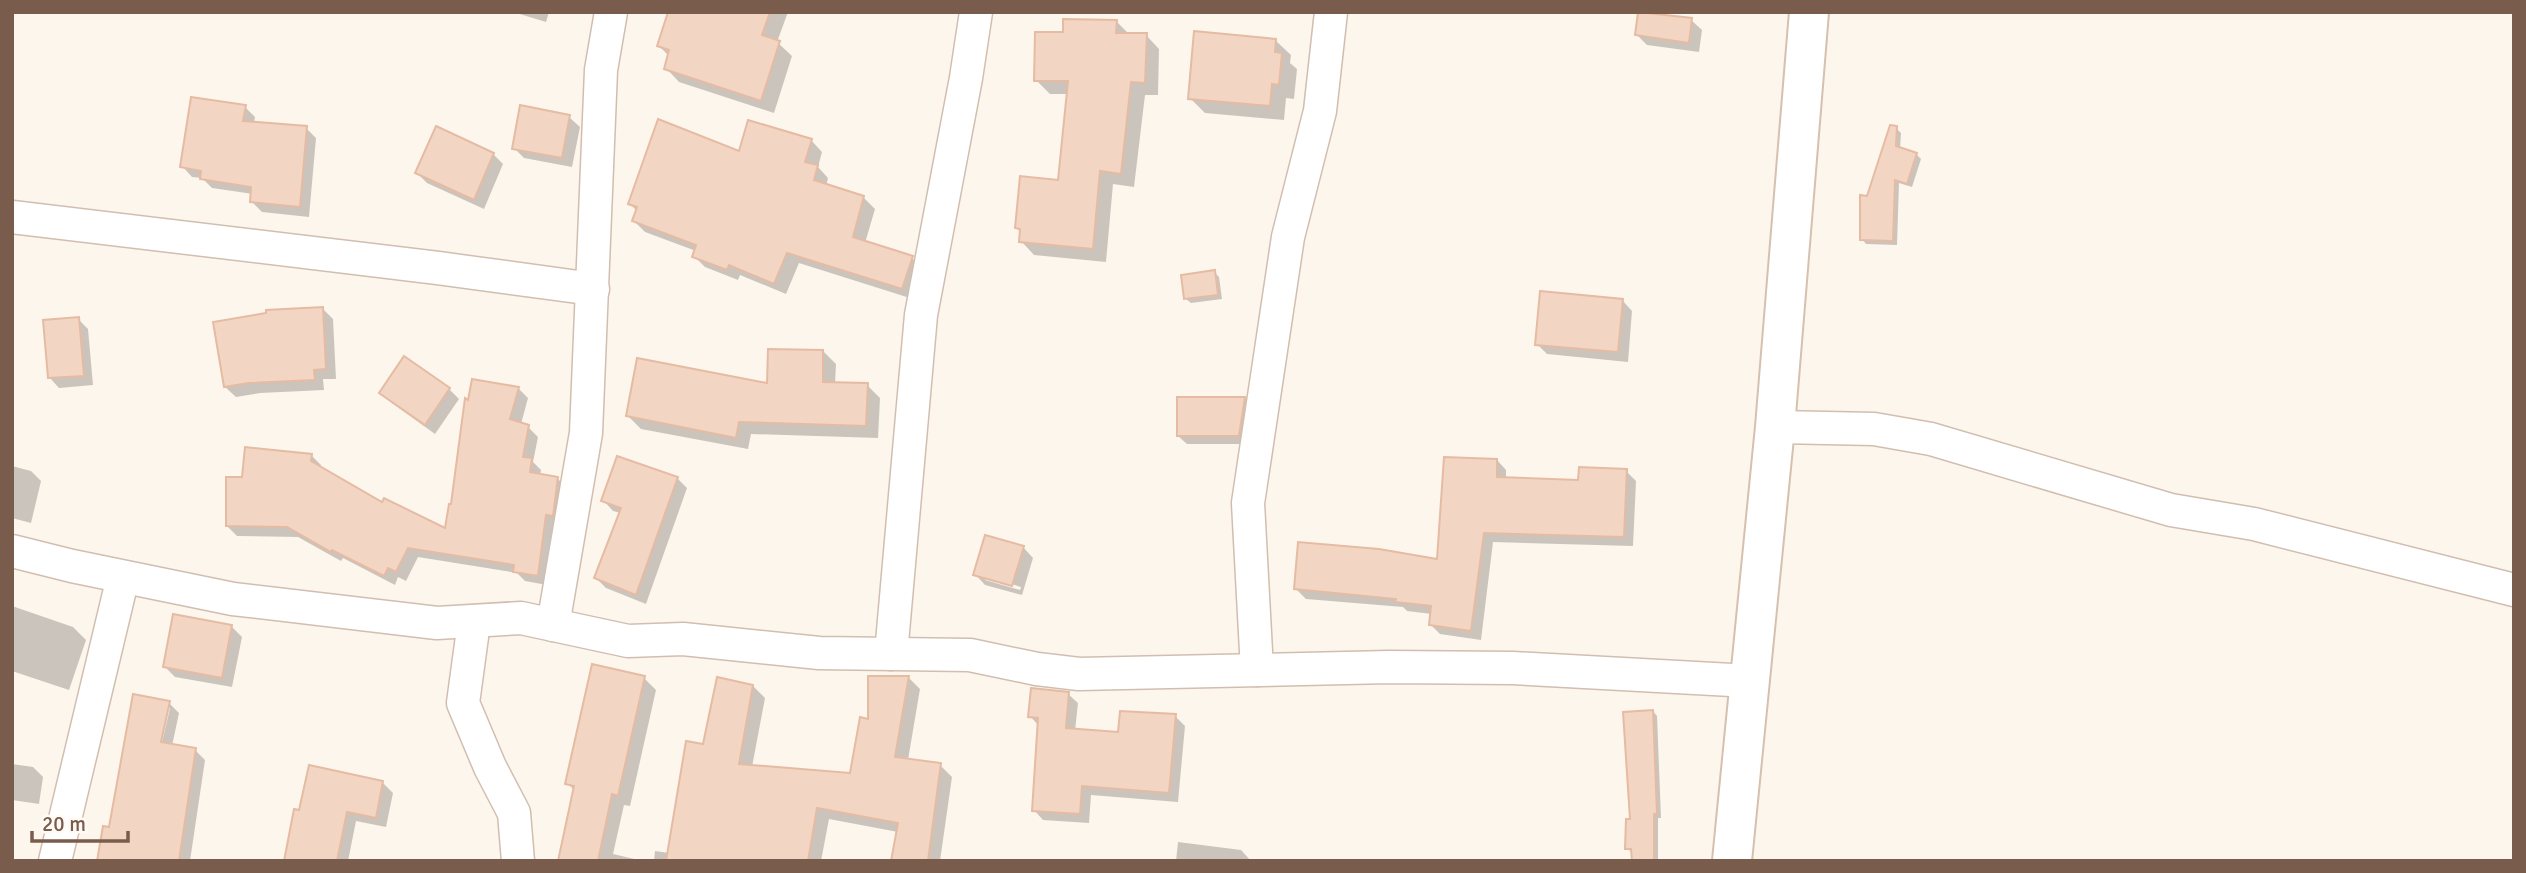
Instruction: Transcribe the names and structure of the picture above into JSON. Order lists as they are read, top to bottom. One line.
{"scale_bar":"20 m"}
